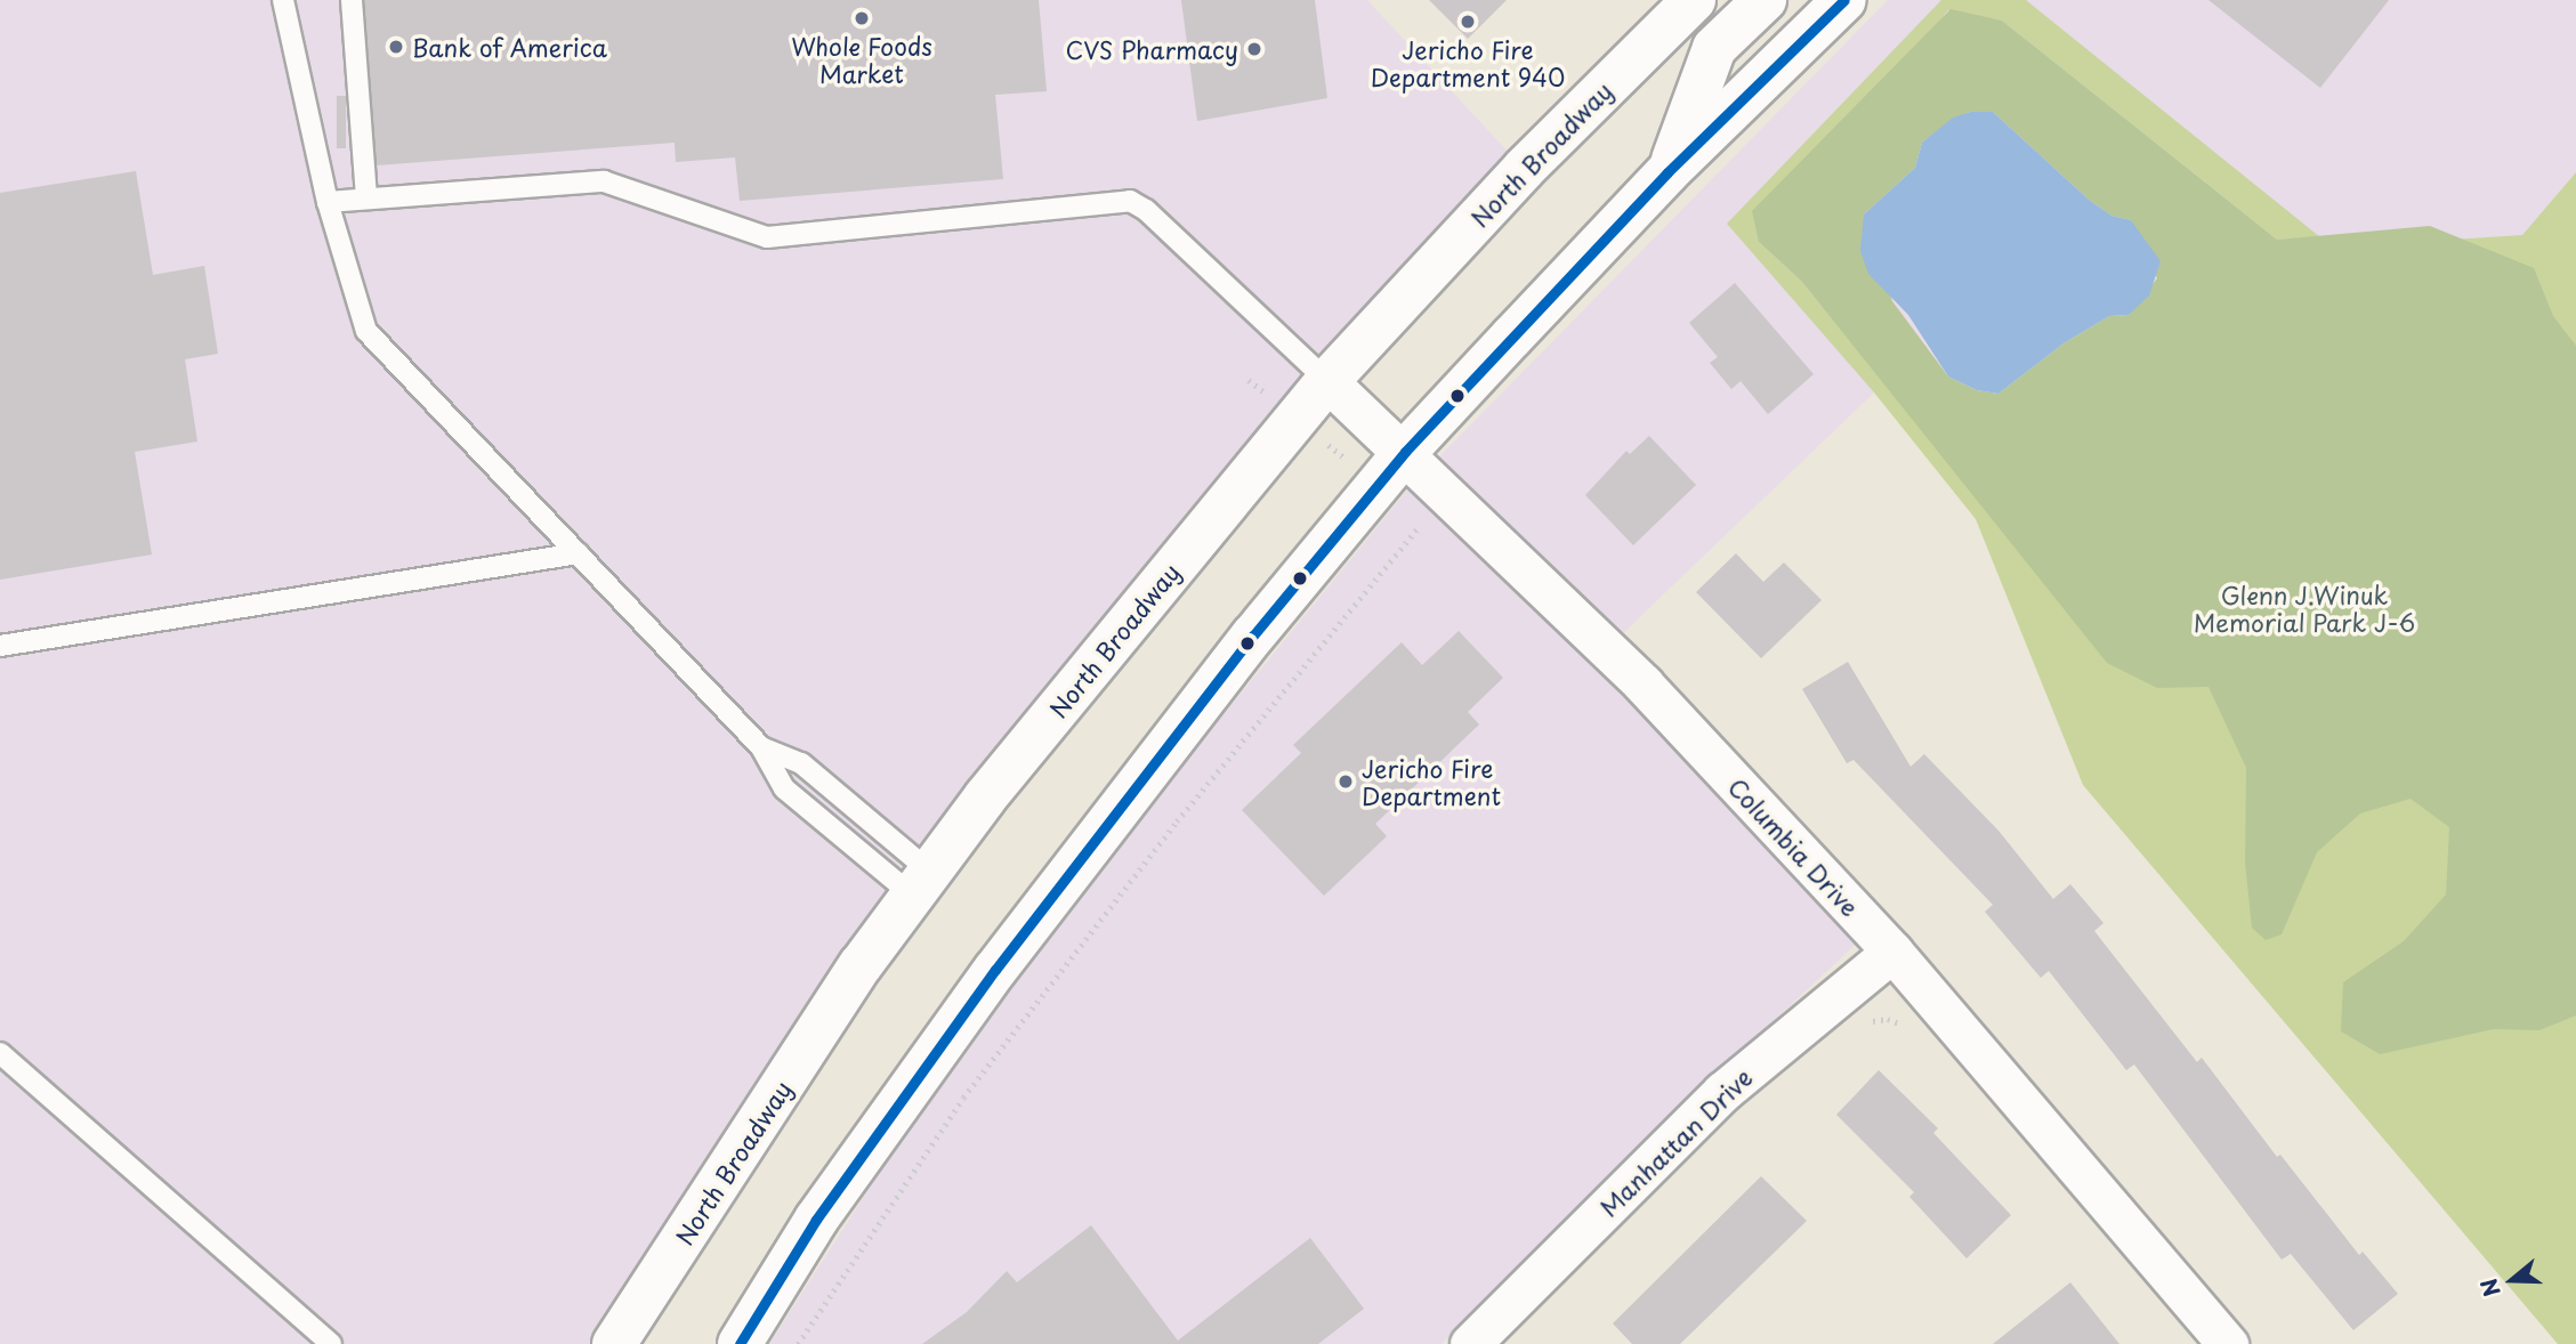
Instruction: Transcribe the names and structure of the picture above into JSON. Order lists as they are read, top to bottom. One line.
{"streets":{"main road":["North Broadway"],"street":["Columbia Drive","Manhattan Drive"]},"crossings":[["North Broadway","Columbia Drive"],["Columbia Drive","Manhattan Drive"]],"parks":["Glenn J.Winuk Memorial Park J-6"],"places":["Whole Foods Market","Jericho Fire Department 940","Bank of America","CVS Pharmacy","Jericho Fire Department"],"north":"left"}
